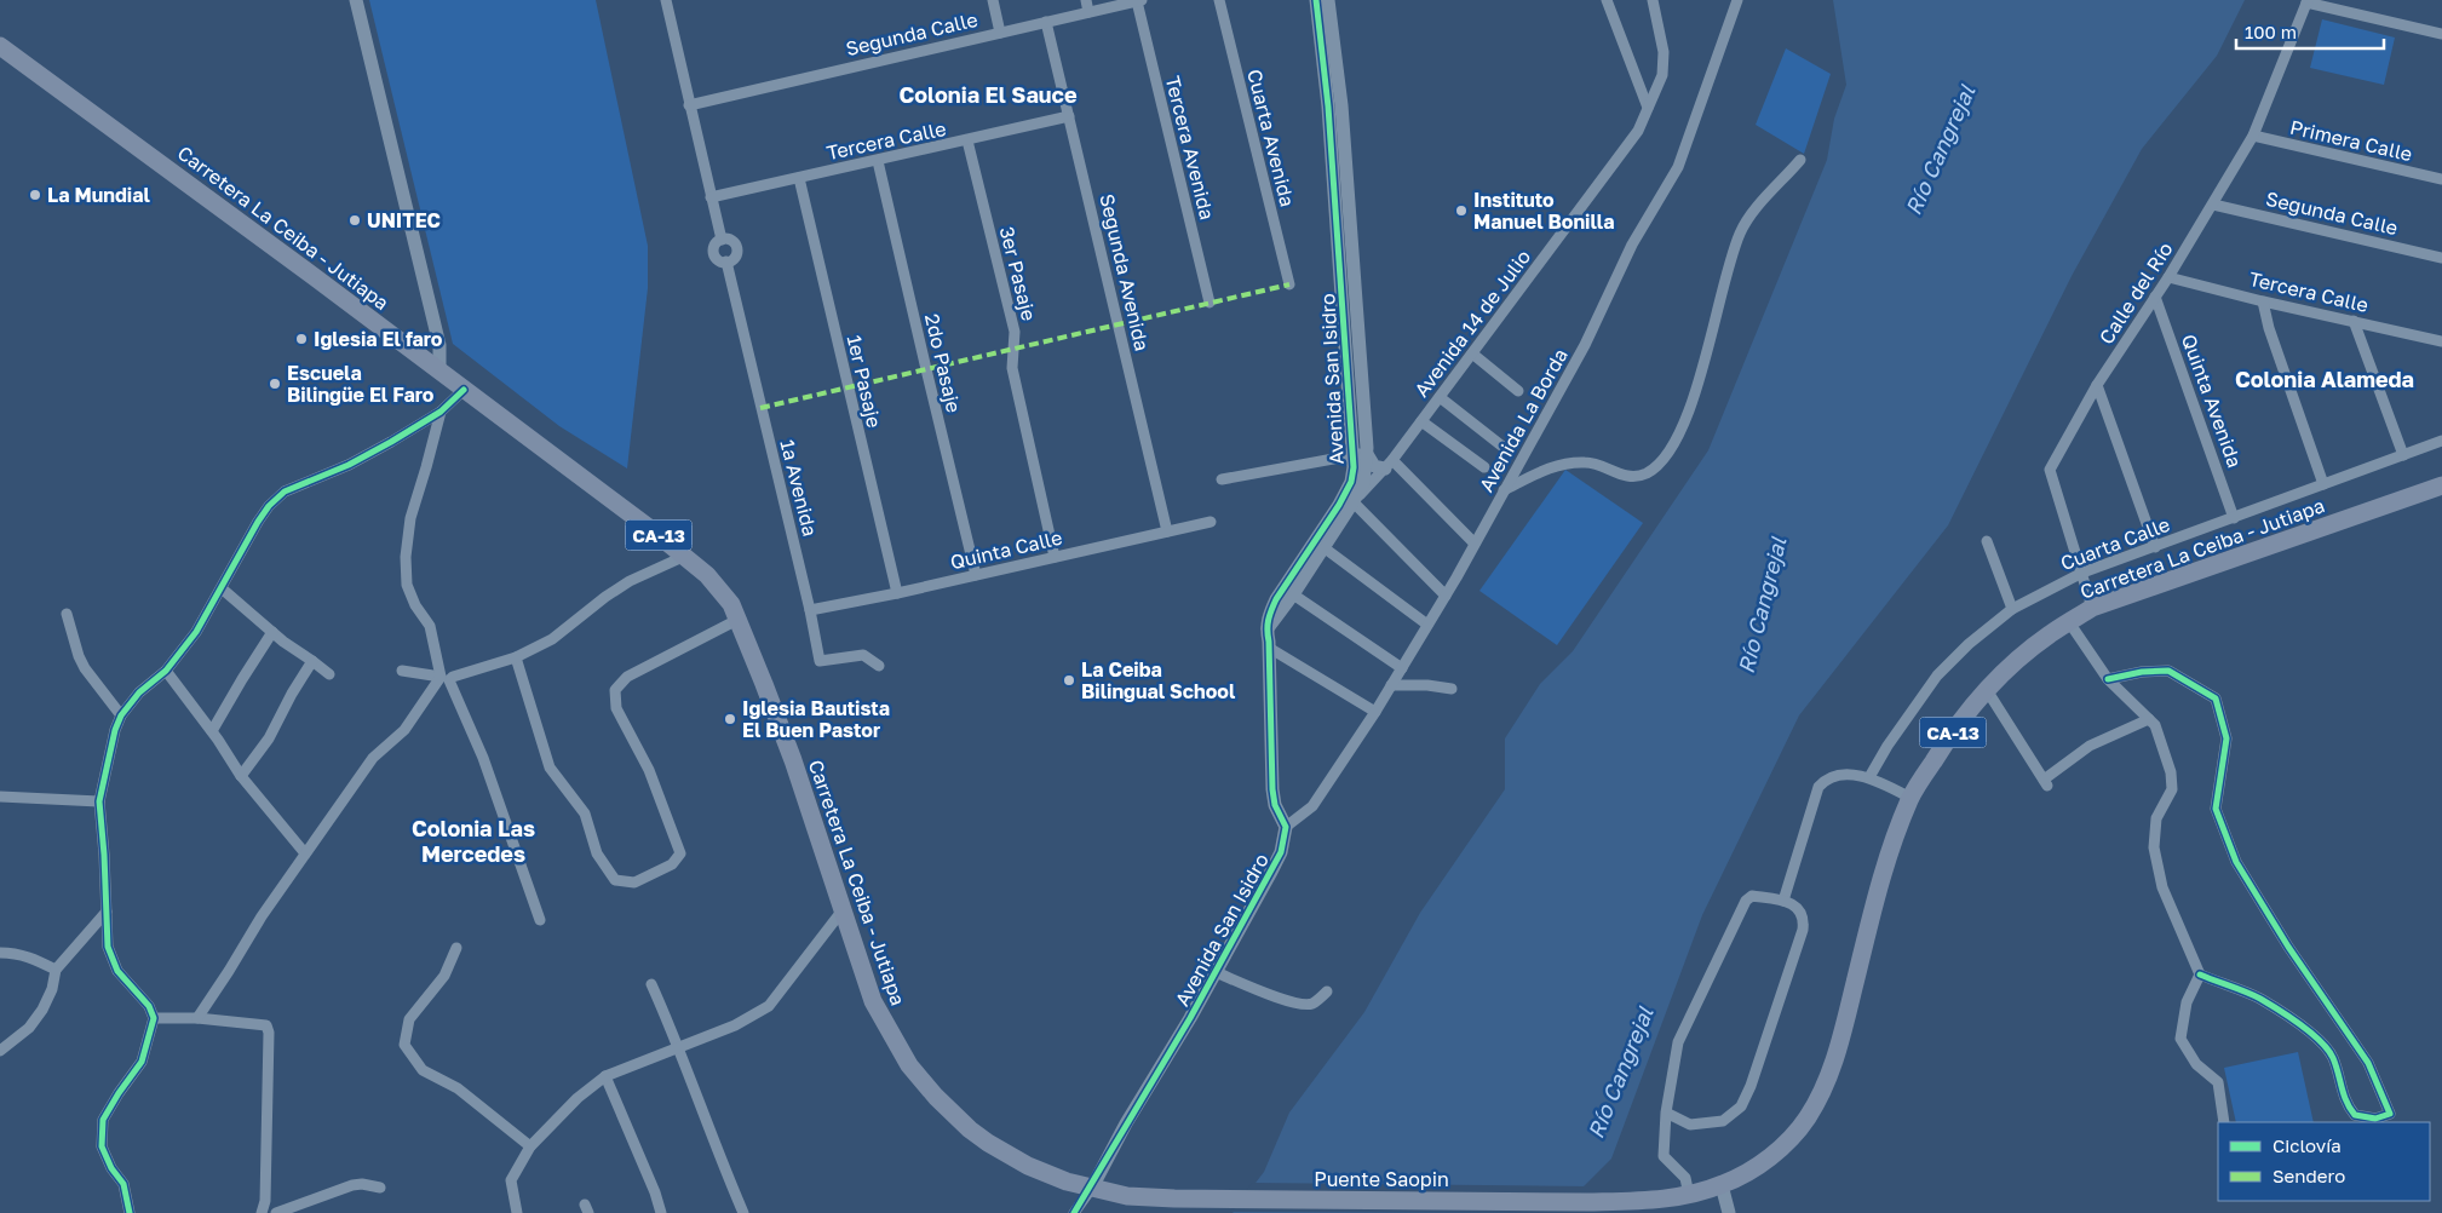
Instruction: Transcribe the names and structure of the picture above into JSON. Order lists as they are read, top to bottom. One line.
{"streets":{"main road":["Carretera La Ceiba - Jutiapa","CA-13","Puente Saopin"],"street":["Segunda Calle","Cuarta Avenida","Tercera Calle","Primera Calle","Tercera Avenida","Segunda Avenida","3er Pasaje","Calle del Río","Avenida 14 de Julio","2do Pasaje","Avenida San Isidro","1er Pasaje","Quinta Avenida","Avenida La Borda","1a Avenida","Cuarta Calle","Quinta Calle"]},"crossings":[["Segunda Calle","Tercera Avenida"],["Segunda Calle","Segunda Avenida"],["Segunda Calle","Calle del Río"],["Segunda Calle","1a Avenida"],["Tercera Calle","Segunda Avenida"],["Tercera Calle","3er Pasaje"],["Tercera Calle","Calle del Río"],["Tercera Calle","2do Pasaje"],["Tercera Calle","1er Pasaje"],["Tercera Calle","1a Avenida"],["Primera Calle","Calle del Río"],["Carretera La Ceiba - Jutiapa","Avenida San Isidro"],["Carretera La Ceiba - Jutiapa","Puente Saopin"],["Segunda Avenida","Quinta Calle"],["3er Pasaje","Quinta Calle"],["Calle del Río","Quinta Avenida"],["Calle del Río","Cuarta Calle"],["Avenida 14 de Julio","Avenida San Isidro"],["2do Pasaje","Quinta Calle"],["Avenida San Isidro","Avenida La Borda"],["1er Pasaje","Quinta Calle"],["Quinta Avenida","Cuarta Calle"],["1a Avenida","Quinta Calle"]],"districts":["Colonia El Sauce","Colonia Alameda","Colonia Las Mercedes"],"water":["Río Cangrejal"],"places":["La Mundial","Instituto Manuel Bonilla","UNITEC","Iglesia El faro","Escuela Bilingüe El Faro","La Ceiba Bilingual School","Iglesia Bautista El Buen Pastor"],"legend":["Ciclovía","Sendero"],"scale_bar":"100 m"}
